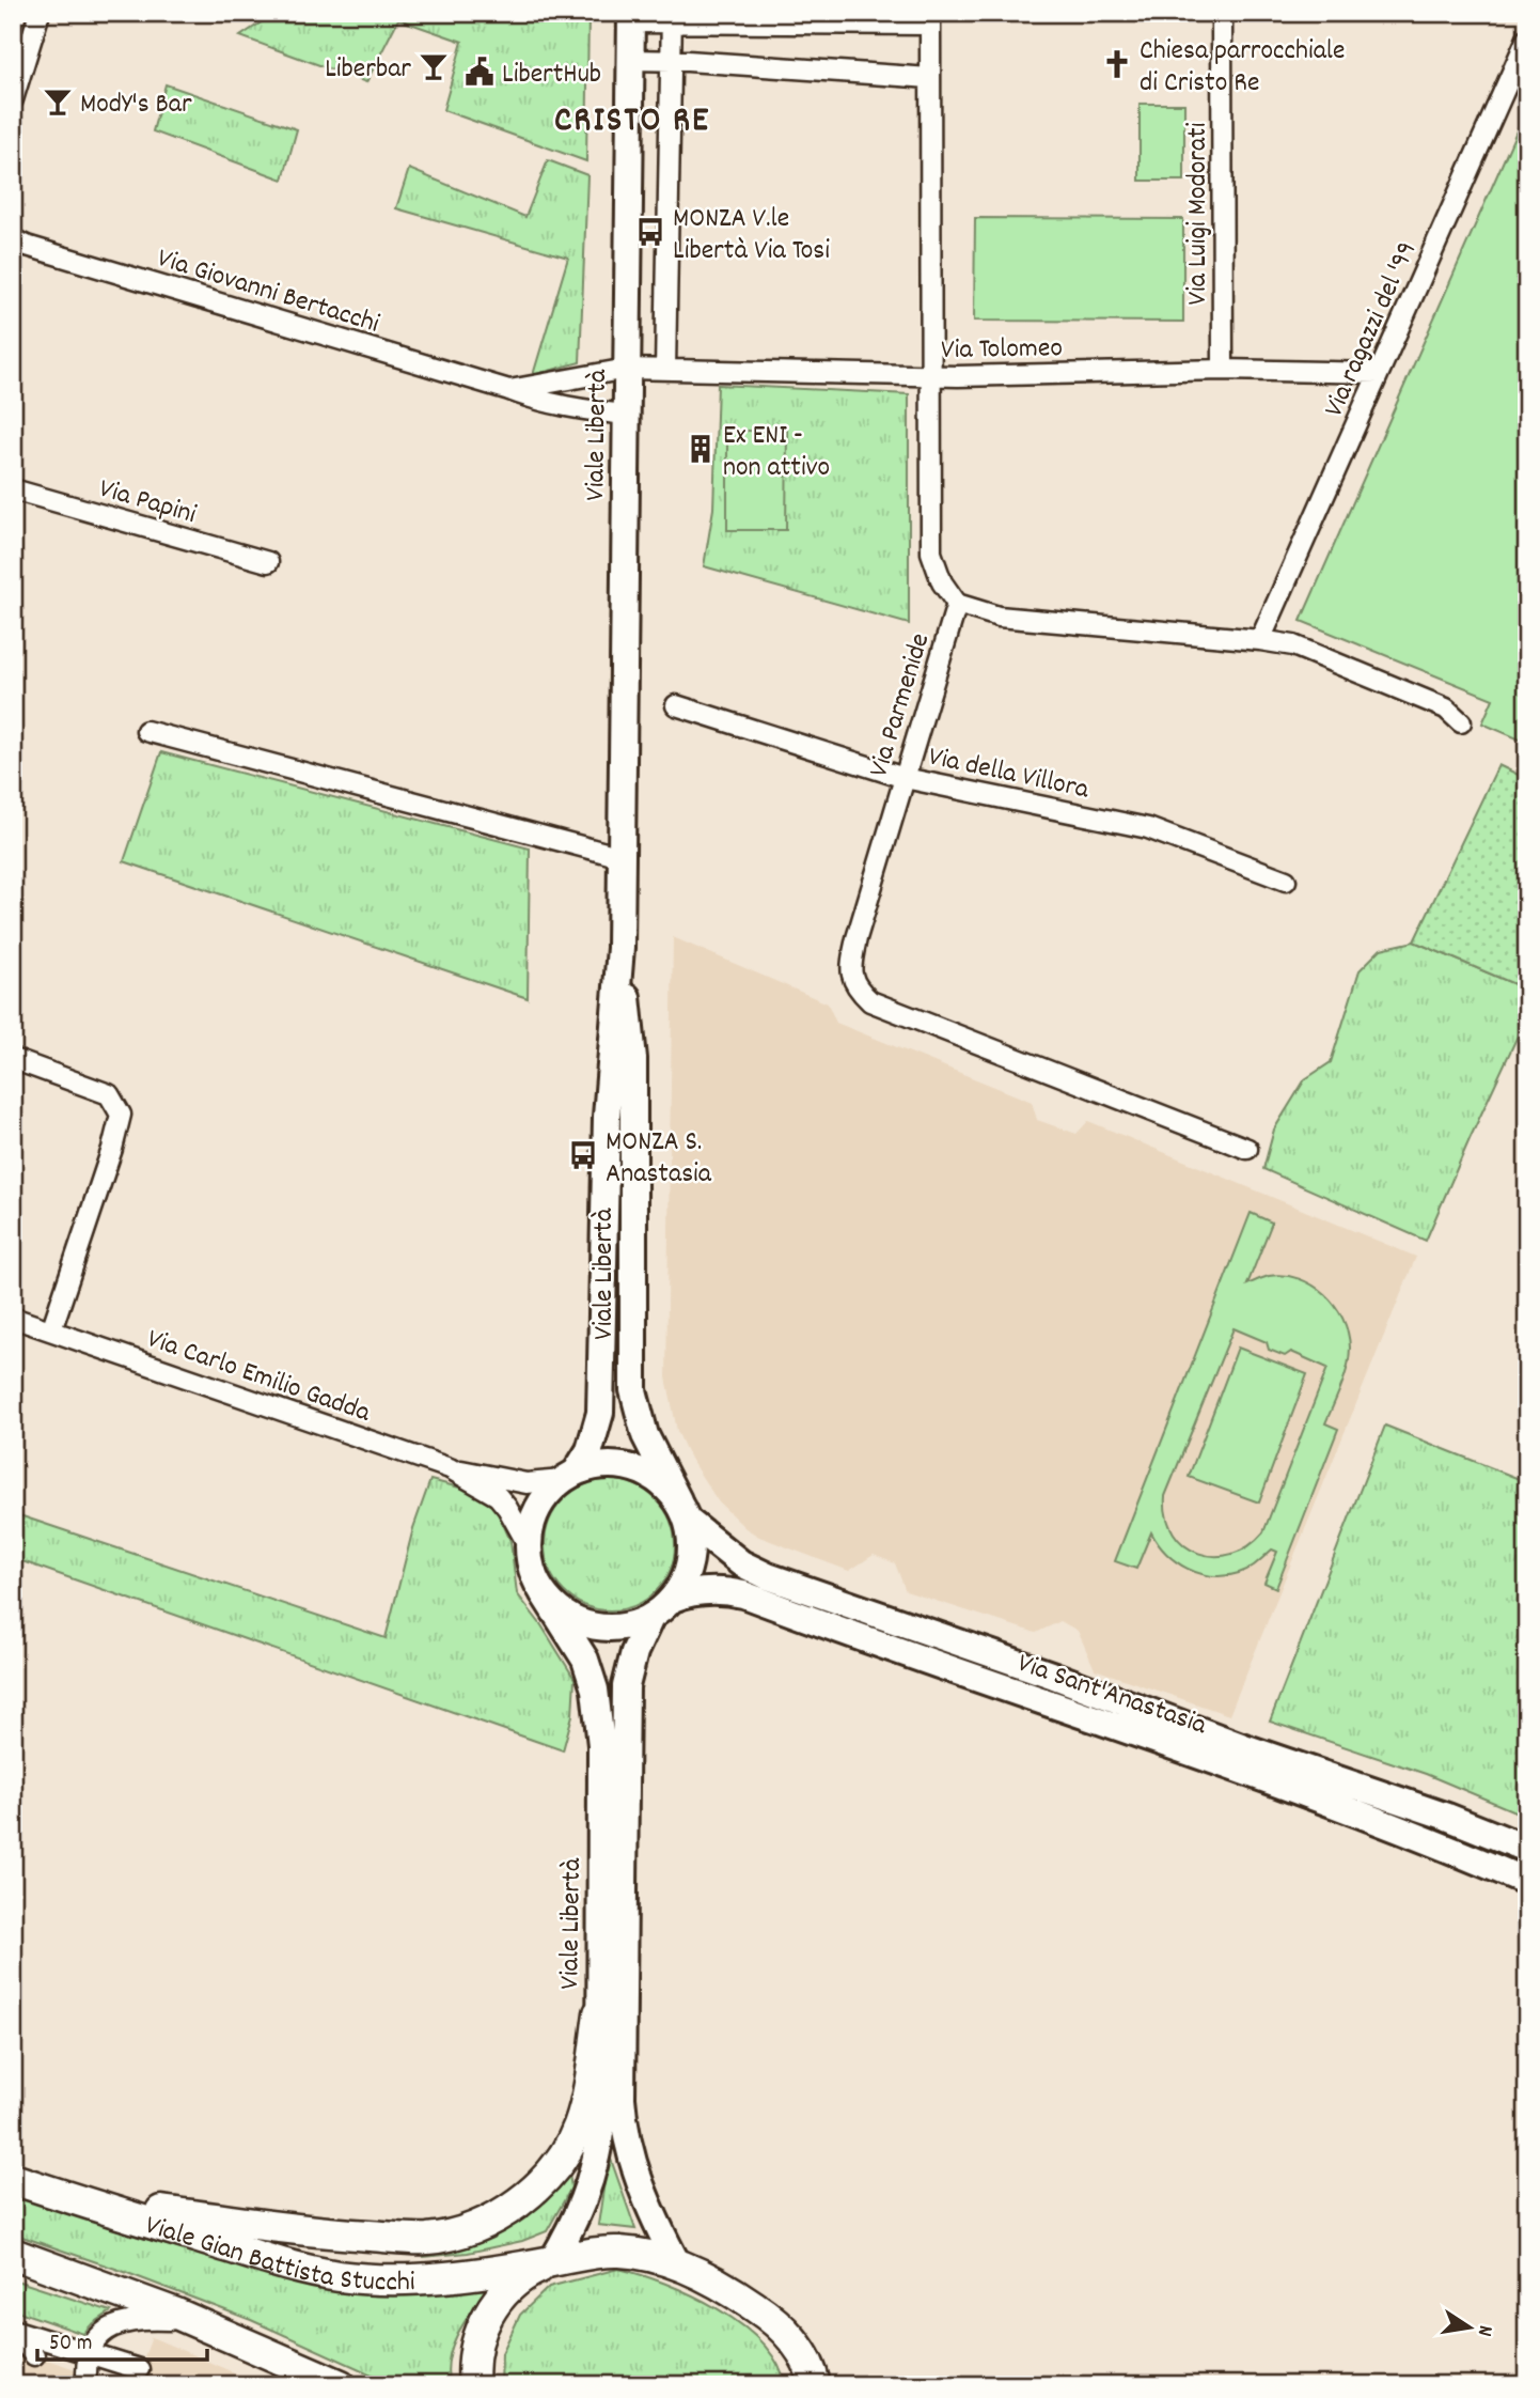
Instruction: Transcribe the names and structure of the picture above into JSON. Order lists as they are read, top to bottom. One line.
{"streets":{"main road":["Viale Libertà","Via Sant'Anastasia","Viale Gian Battista Stucchi"],"street":["Via Luigi Modorati","Via Giovanni Bertacchi","Via ragazzi del '99","Via Tolomeo","Via Papini","Via Parmenide","Via della Villora","Via Carlo Emilio Gadda"]},"crossings":[["Via Luigi Modorati","Via Tolomeo"],["Via Giovanni Bertacchi","Via Tolomeo"],["Via Giovanni Bertacchi","Viale Libertà"],["Via ragazzi del '99","Via Tolomeo"],["Via Tolomeo","Viale Libertà"],["Via Tolomeo","Via Parmenide"],["Viale Libertà","Via Carlo Emilio Gadda"],["Viale Libertà","Via Sant'Anastasia"],["Viale Libertà","Viale Gian Battista Stucchi"],["Via Parmenide","Via della Villora"],["Via Carlo Emilio Gadda","Via Sant'Anastasia"]],"districts":["CRISTO RE"],"places":{"church":["Chiesa parrocchiale di Cristo Re"],"bar":["Liberbar","ModY's Bar"],"public building":["LibertHub"],"bus stop":["MONZA V.le Libertà Via Tosi","MONZA S. Anastasia"],"building":["Ex ENI - non attivo"]},"scale_bar":"50 m","north":"right"}
